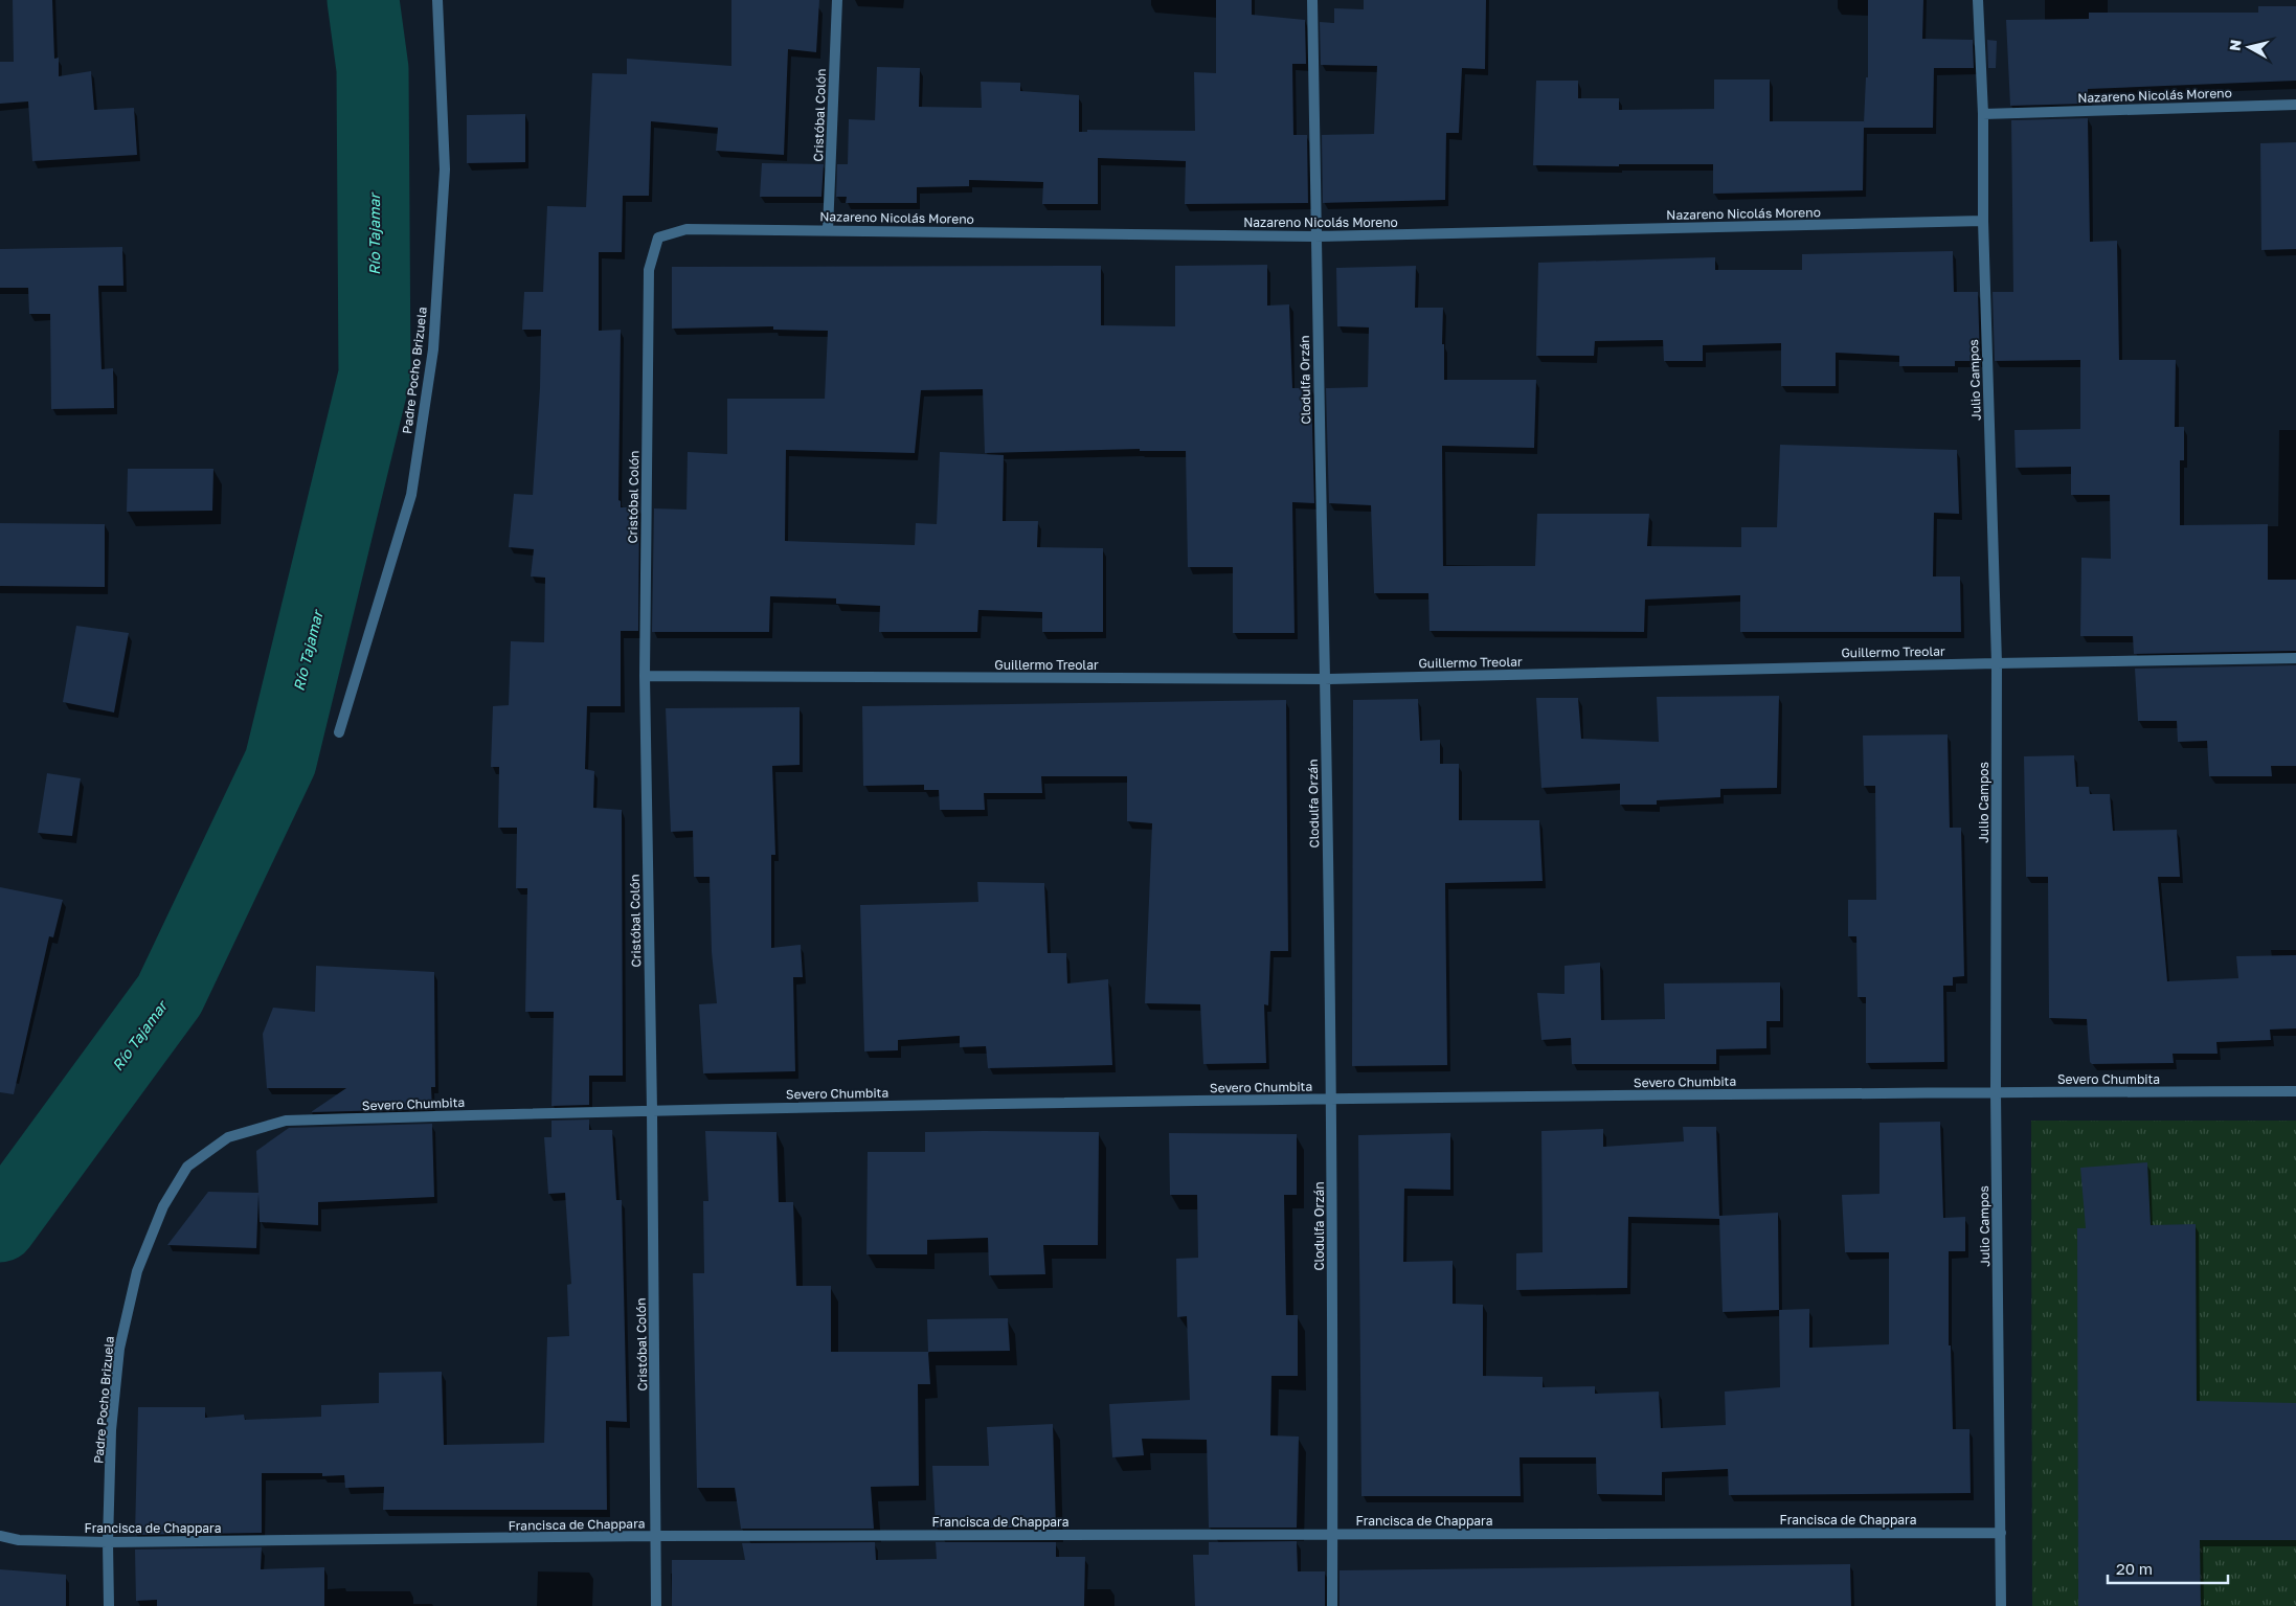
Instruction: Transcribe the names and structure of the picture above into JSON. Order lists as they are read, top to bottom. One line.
{"streets":{"street":["Nazareno Nicolás Moreno","Cristóbal Colón","Padre Pocho Brizuela","Clodulfa Orzán","Julio Campos","Guillermo Treolar","Severo Chumbita","Francisca de Chappara"]},"crossings":[["Nazareno Nicolás Moreno","Cristóbal Colón"],["Nazareno Nicolás Moreno","Clodulfa Orzán"],["Nazareno Nicolás Moreno","Julio Campos"],["Cristóbal Colón","Guillermo Treolar"],["Cristóbal Colón","Severo Chumbita"],["Cristóbal Colón","Francisca de Chappara"],["Padre Pocho Brizuela","Severo Chumbita"],["Padre Pocho Brizuela","Francisca de Chappara"],["Clodulfa Orzán","Guillermo Treolar"],["Clodulfa Orzán","Severo Chumbita"],["Clodulfa Orzán","Francisca de Chappara"],["Julio Campos","Guillermo Treolar"],["Julio Campos","Severo Chumbita"],["Julio Campos","Francisca de Chappara"]],"water":["Río Tajamar"],"scale_bar":"20 m","north":"left"}
